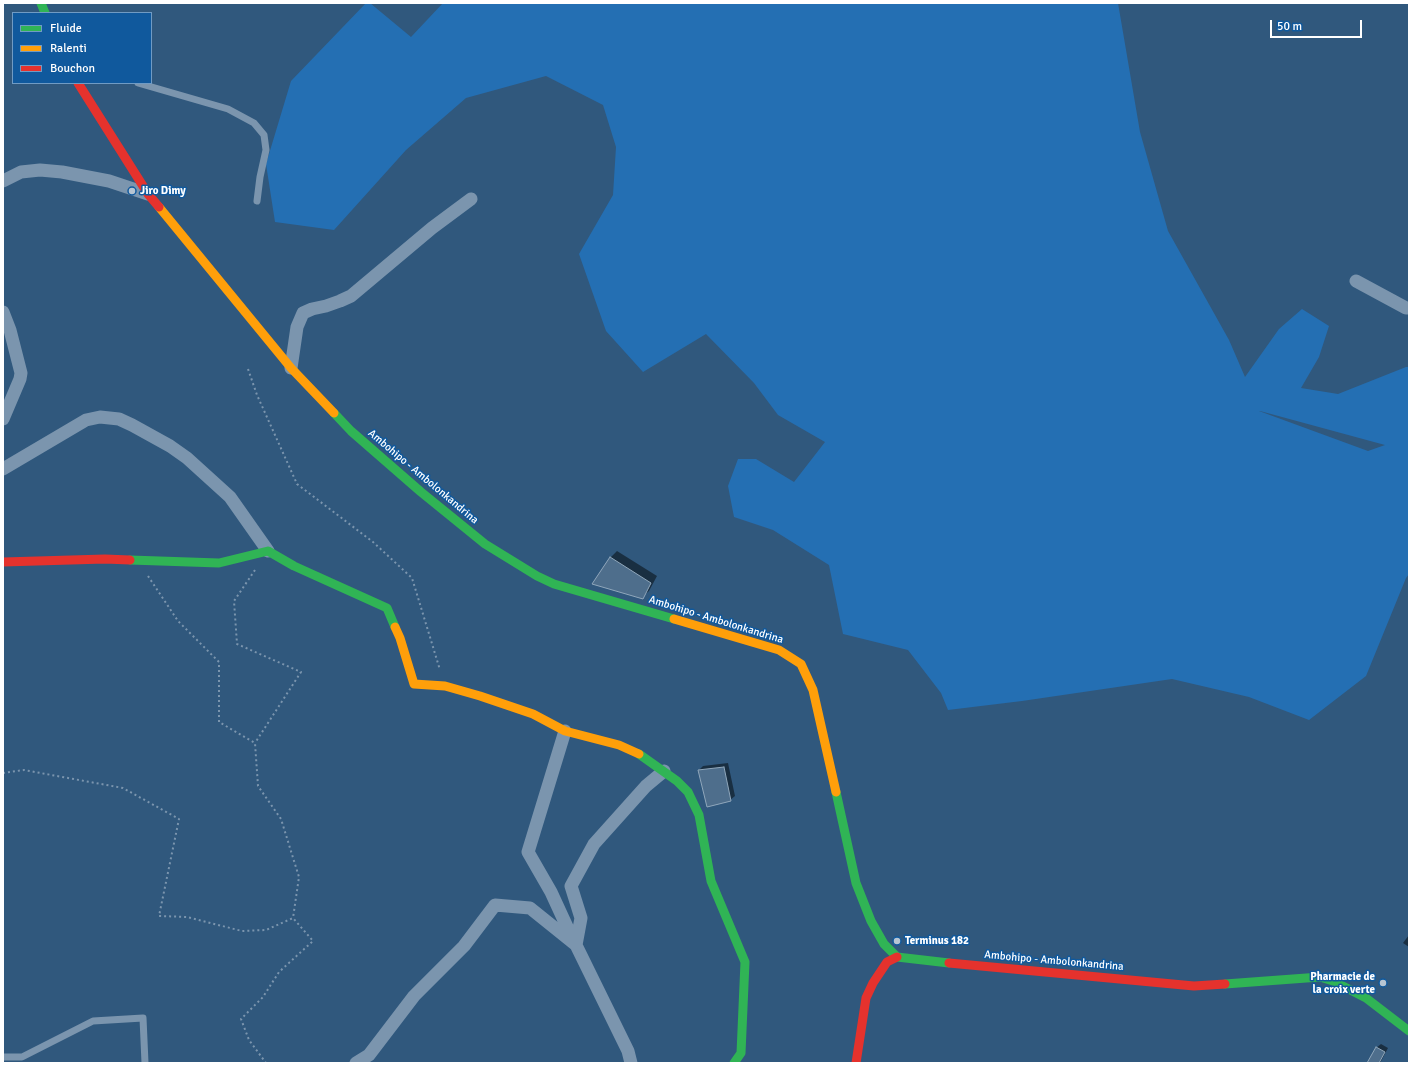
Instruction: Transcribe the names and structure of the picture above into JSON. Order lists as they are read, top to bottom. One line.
{"streets":{"street":["Ambohipo - Ambolonkandrina"]},"places":["Jiro Dimy","Terminus 182","Pharmacie de la croix verte"],"legend":["Fluide","Ralenti","Bouchon"],"scale_bar":"50 m"}
